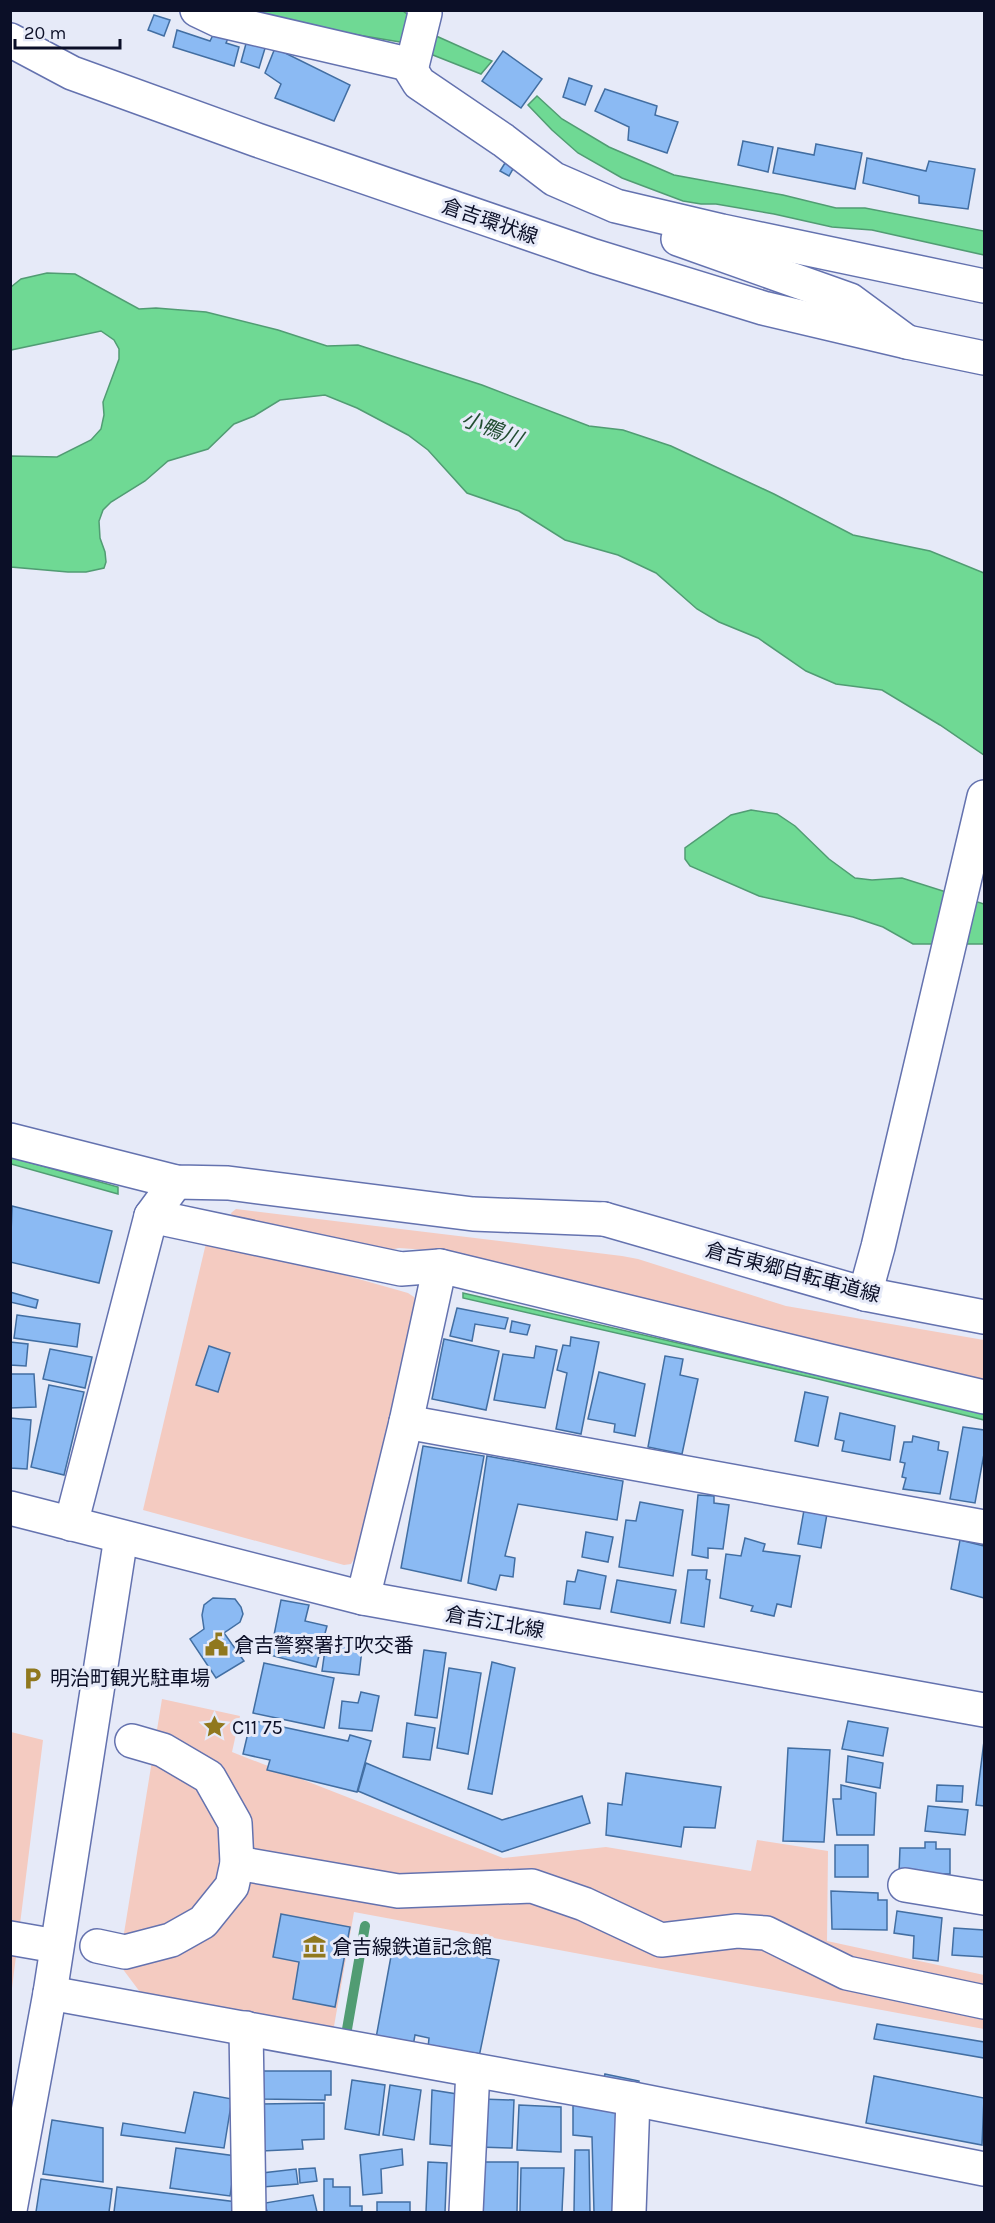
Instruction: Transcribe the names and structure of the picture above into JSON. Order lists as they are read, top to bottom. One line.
{"streets":{"street":["倉吉環状線","倉吉東郷自転車道線","倉吉江北線"]},"water":["小鴨川"],"places":{"public building":["倉吉警察署打吹交番"],"parking":["明治町観光駐車場"],"place":["C11 75"],"museum":["倉吉線鉄道記念館"]},"scale_bar":"20 m"}
